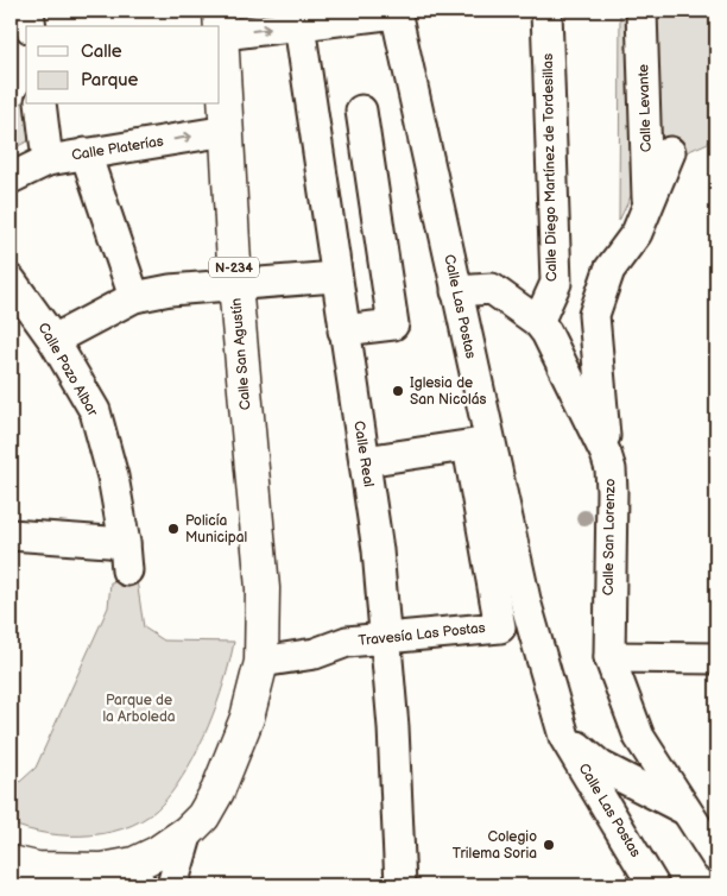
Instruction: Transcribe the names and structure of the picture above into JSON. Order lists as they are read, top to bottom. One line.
{"streets":{"main road":["N-234","Calle San Agustín"],"street":["Calle Levante","Calle Platerías","Calle Diego Martínez de Tordesillas","Calle Las Postas","Calle Pozo Albar","Calle Real","Calle San Lorenzo","Travesía Las Postas"]},"crossings":[["Calle Platerías","Calle San Agustín"],["Calle Diego Martínez de Tordesillas","Calle San Lorenzo"],["N-234","Calle San Agustín"],["N-234","Travesía Las Postas"],["Calle Las Postas","Calle San Agustín"],["Calle Las Postas","Calle Real"],["Calle Las Postas","Calle San Lorenzo"],["Calle Las Postas","Travesía Las Postas"],["Calle San Agustín","Travesía Las Postas"],["Calle Real","Travesía Las Postas"]],"parks":["Parque de la Arboleda"],"places":["Iglesia de San Nicolás","Policía Municipal","Colegio Trilema Soria"],"legend":["Calle","Parque"]}
